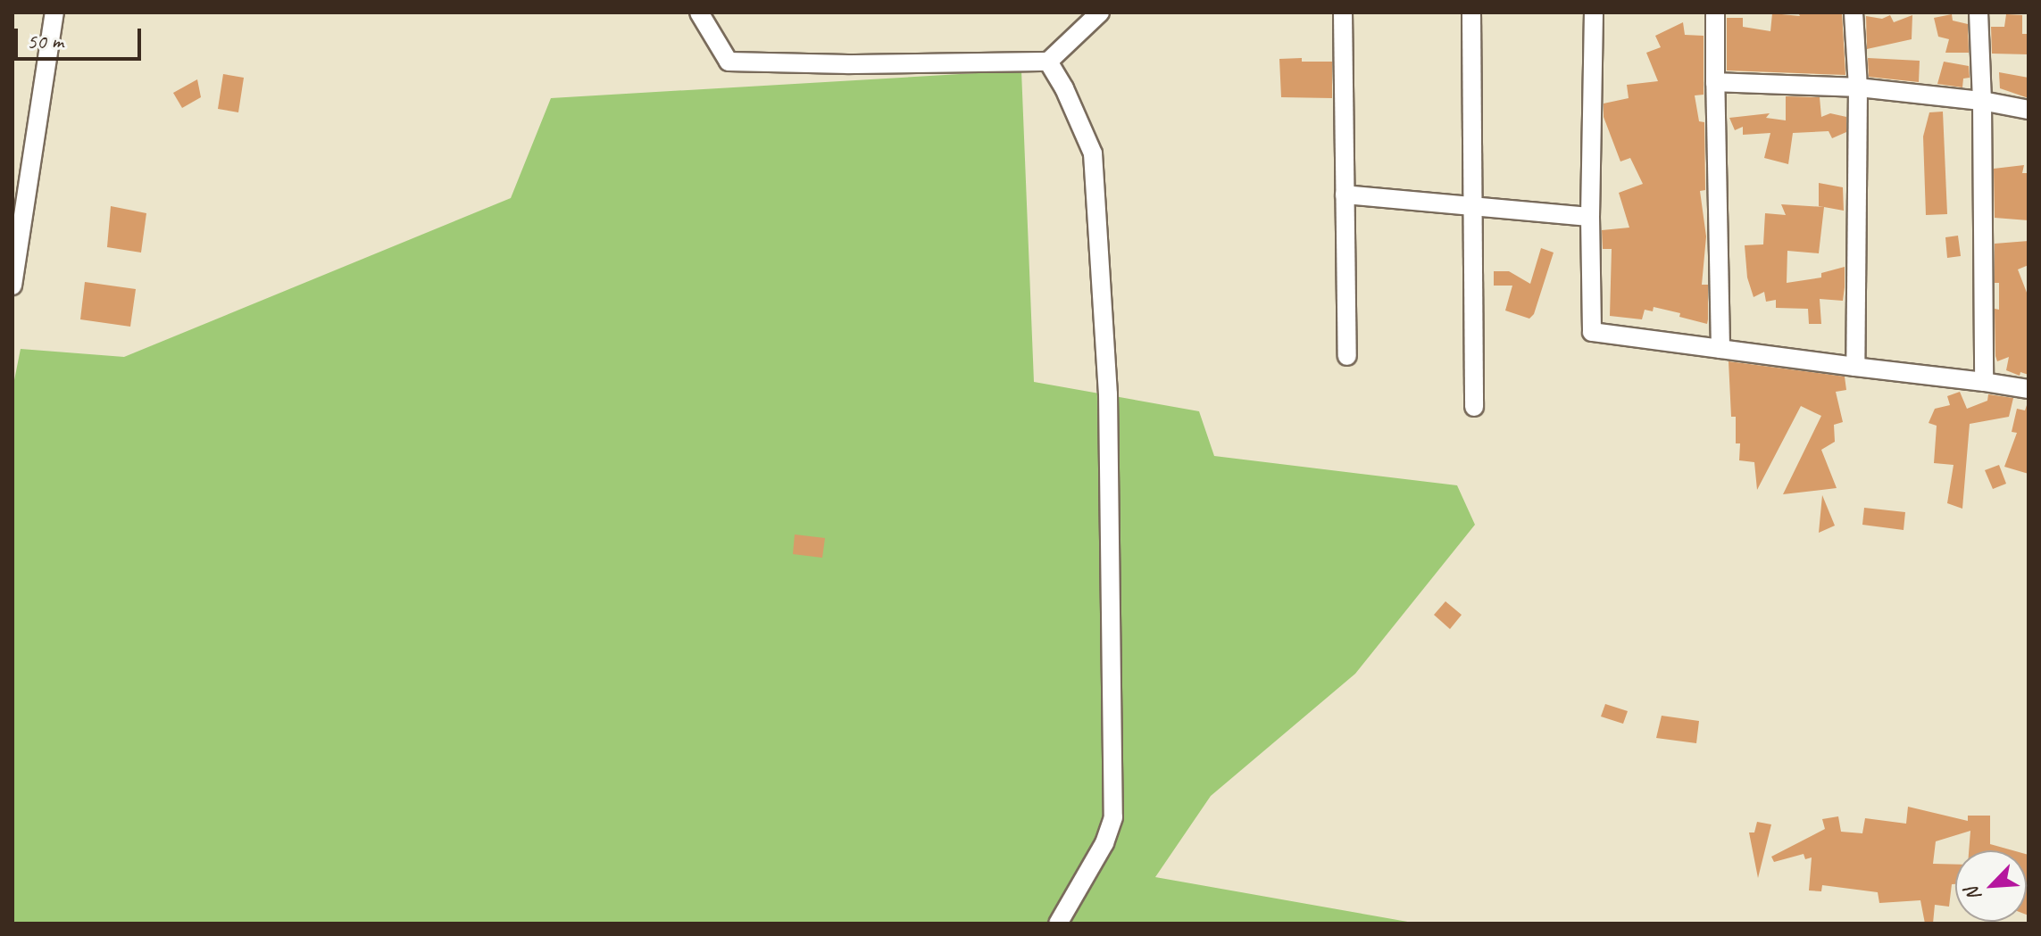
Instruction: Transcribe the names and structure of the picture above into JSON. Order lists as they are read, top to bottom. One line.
{"scale_bar":"50 m","north":"bottom left"}
